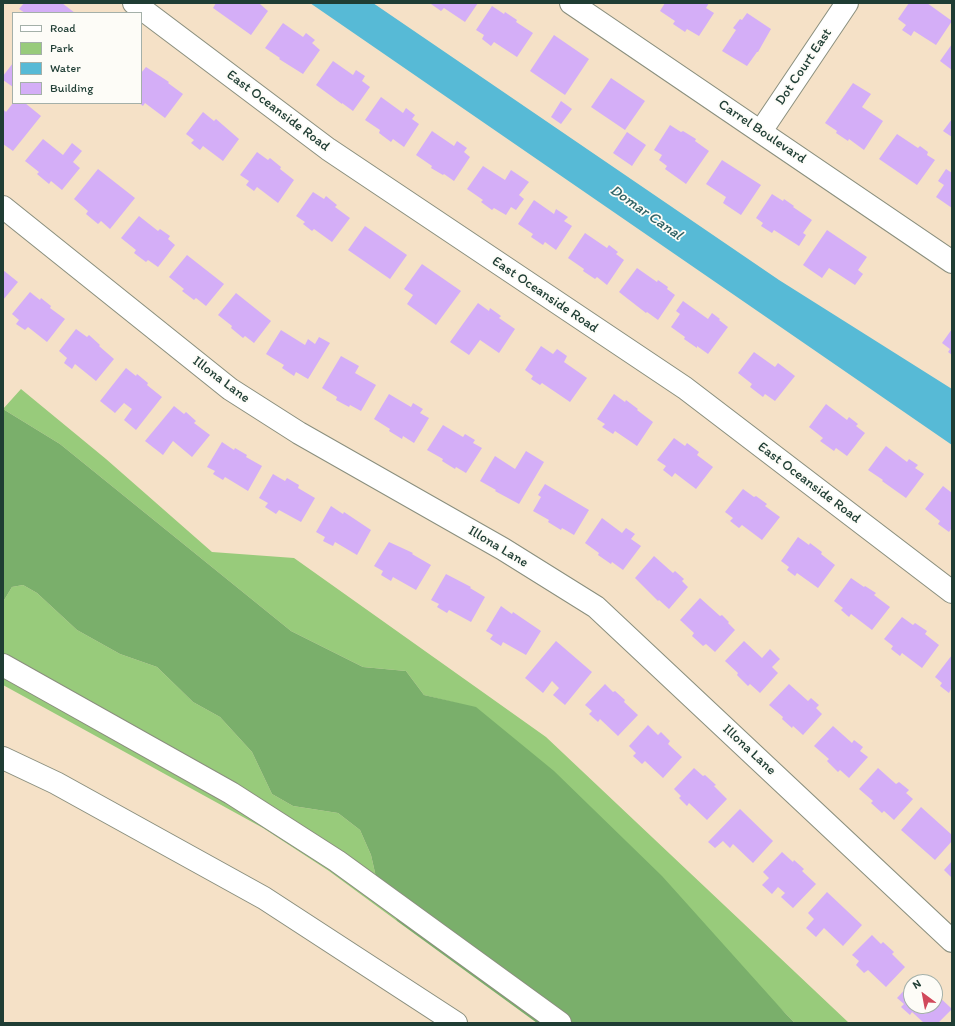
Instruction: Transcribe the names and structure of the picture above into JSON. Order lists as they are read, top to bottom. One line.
{"streets":{"street":["Dot Court East","East Oceanside Road","Carrel Boulevard","Illona Lane"]},"crossings":[["Dot Court East","Carrel Boulevard"]],"water":["Domar Canal"],"legend":["Road","Park","Water","Building"],"north":"top left"}
